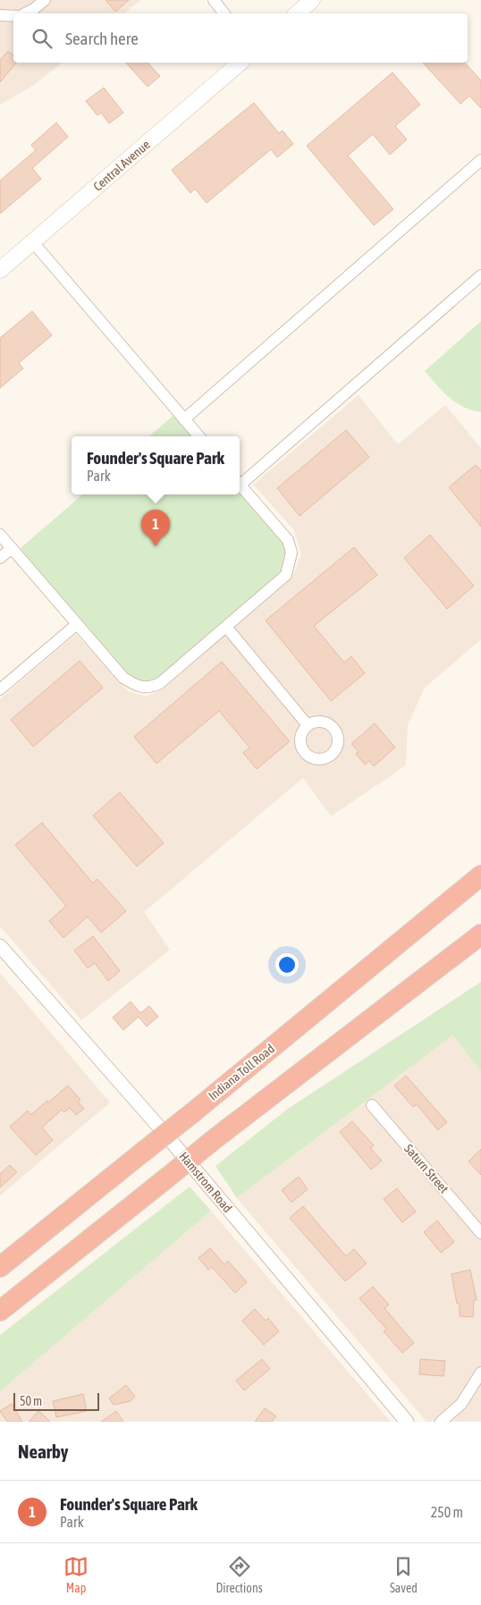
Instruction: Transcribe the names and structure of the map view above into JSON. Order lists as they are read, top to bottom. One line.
{"streets":{"highway":["Indiana Toll Road"],"main road":["Central Avenue"],"street":["Saturn Street","Hamstrom Road"]},"scale_bar":"50 m","page":{"search":"Search here","popup":["Founder's Square Park","Park"],"pins":"1","scale":"50 m","heading":"Nearby","list":[{"mark":"1","name":"Founder's Square Park","note":"Park","value":"250 m"}],"nav":["Map","Directions","Saved"]}}
